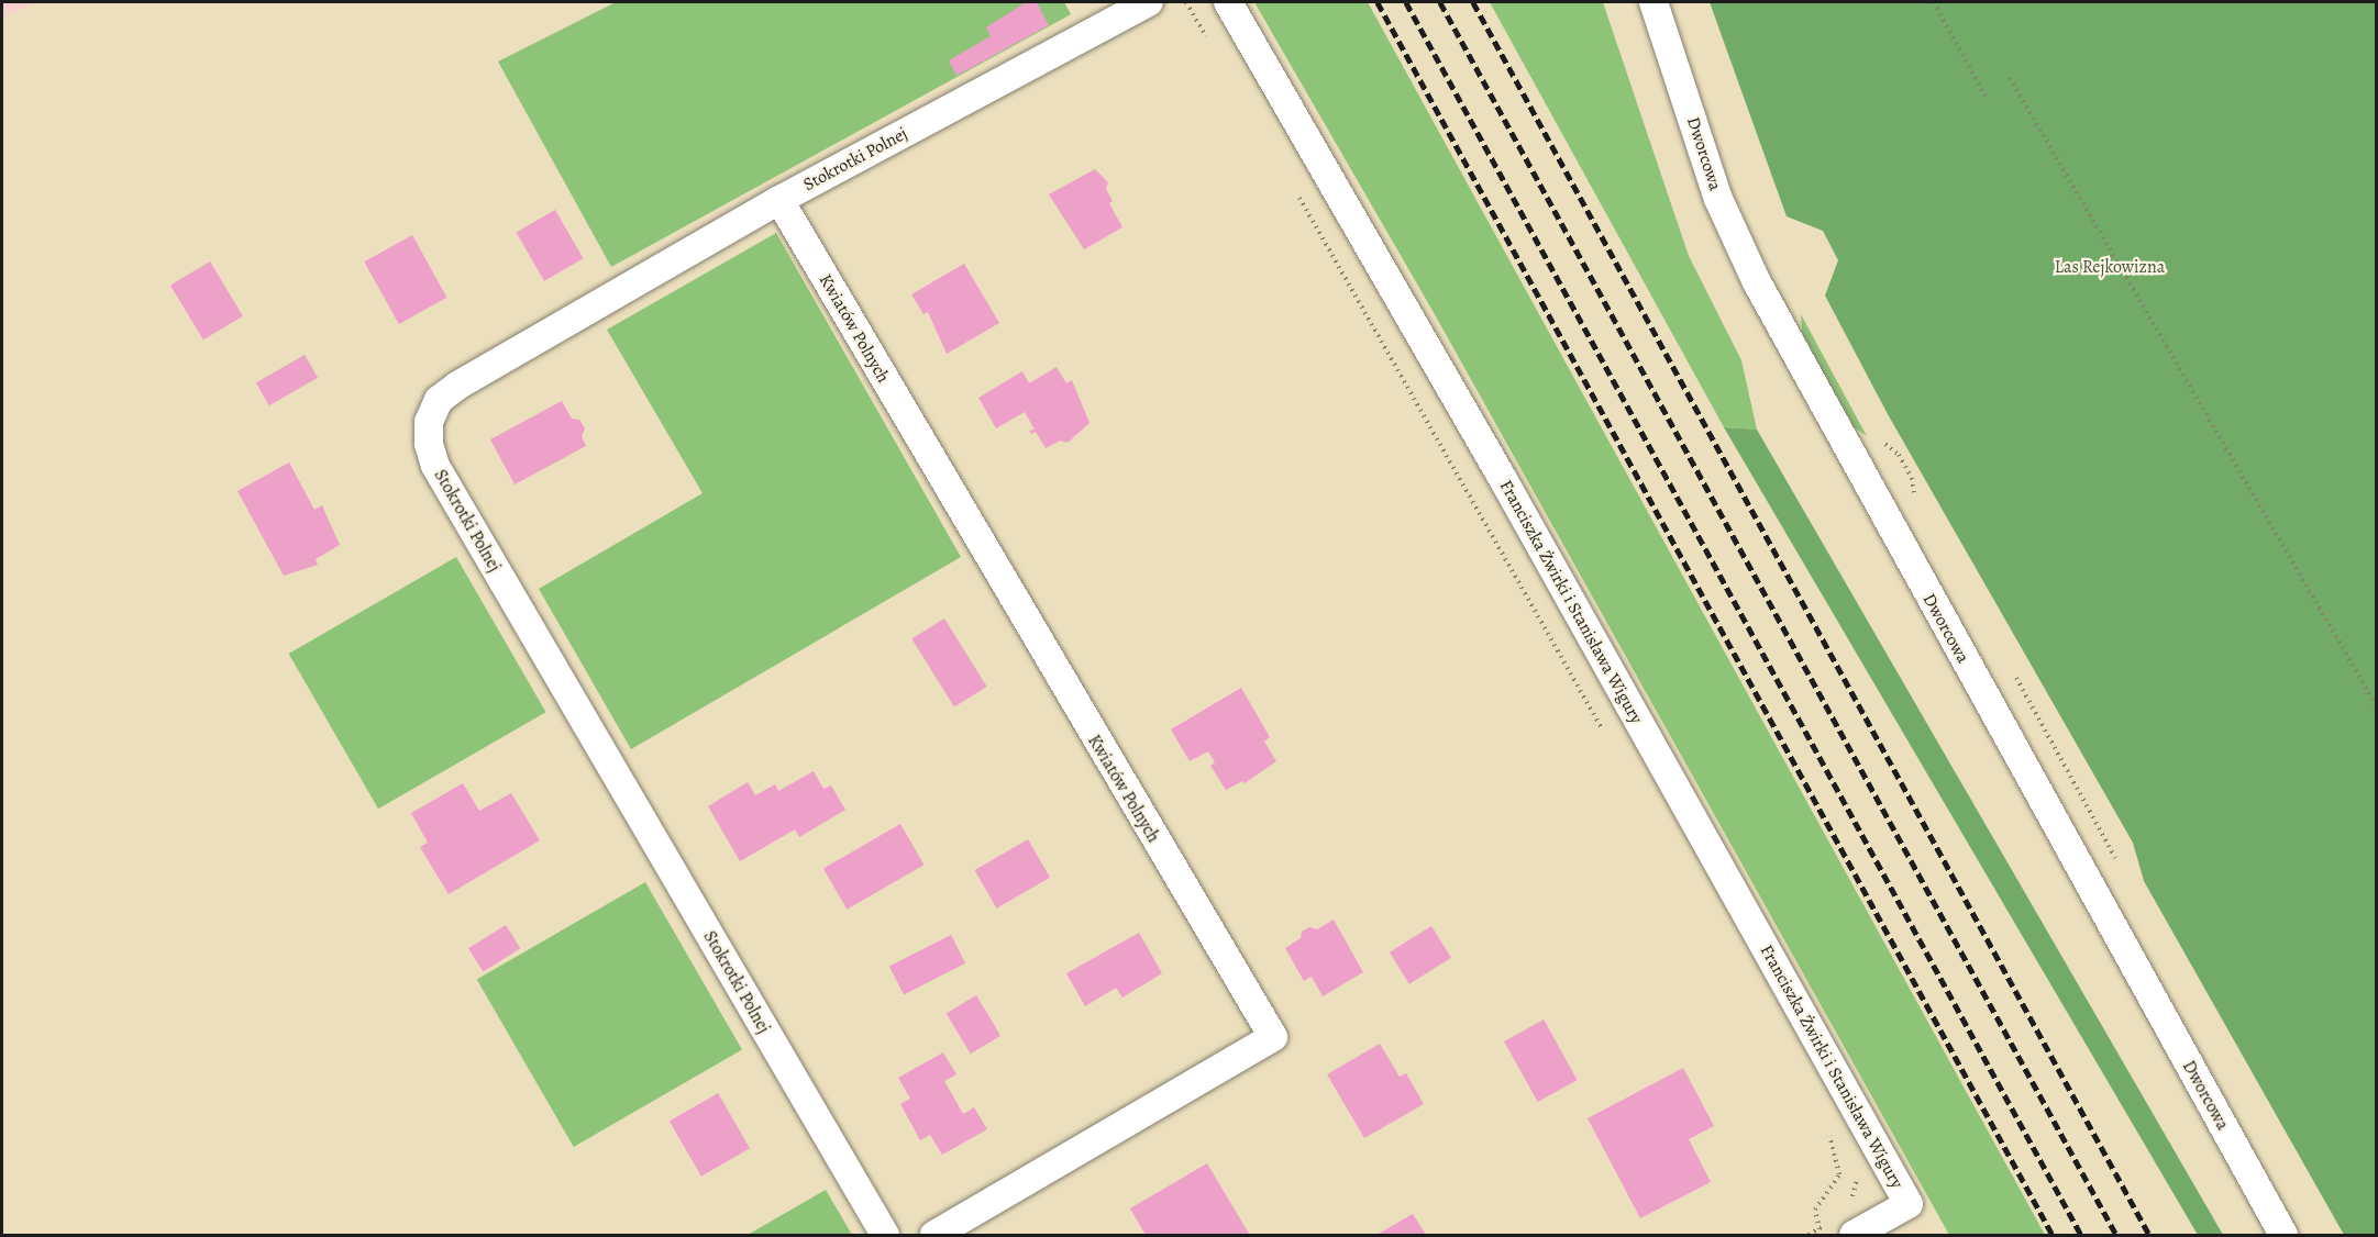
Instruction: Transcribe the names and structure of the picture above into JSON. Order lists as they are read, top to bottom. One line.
{"streets":{"street":["Dworcowa","Stokrotki Polnej","Kwiatów Polnych","Franciszka Żwirki i Stanisława Wigury"]},"crossings":[["Stokrotki Polnej","Kwiatów Polnych"]],"parks":["Las Rejkowizna"]}
